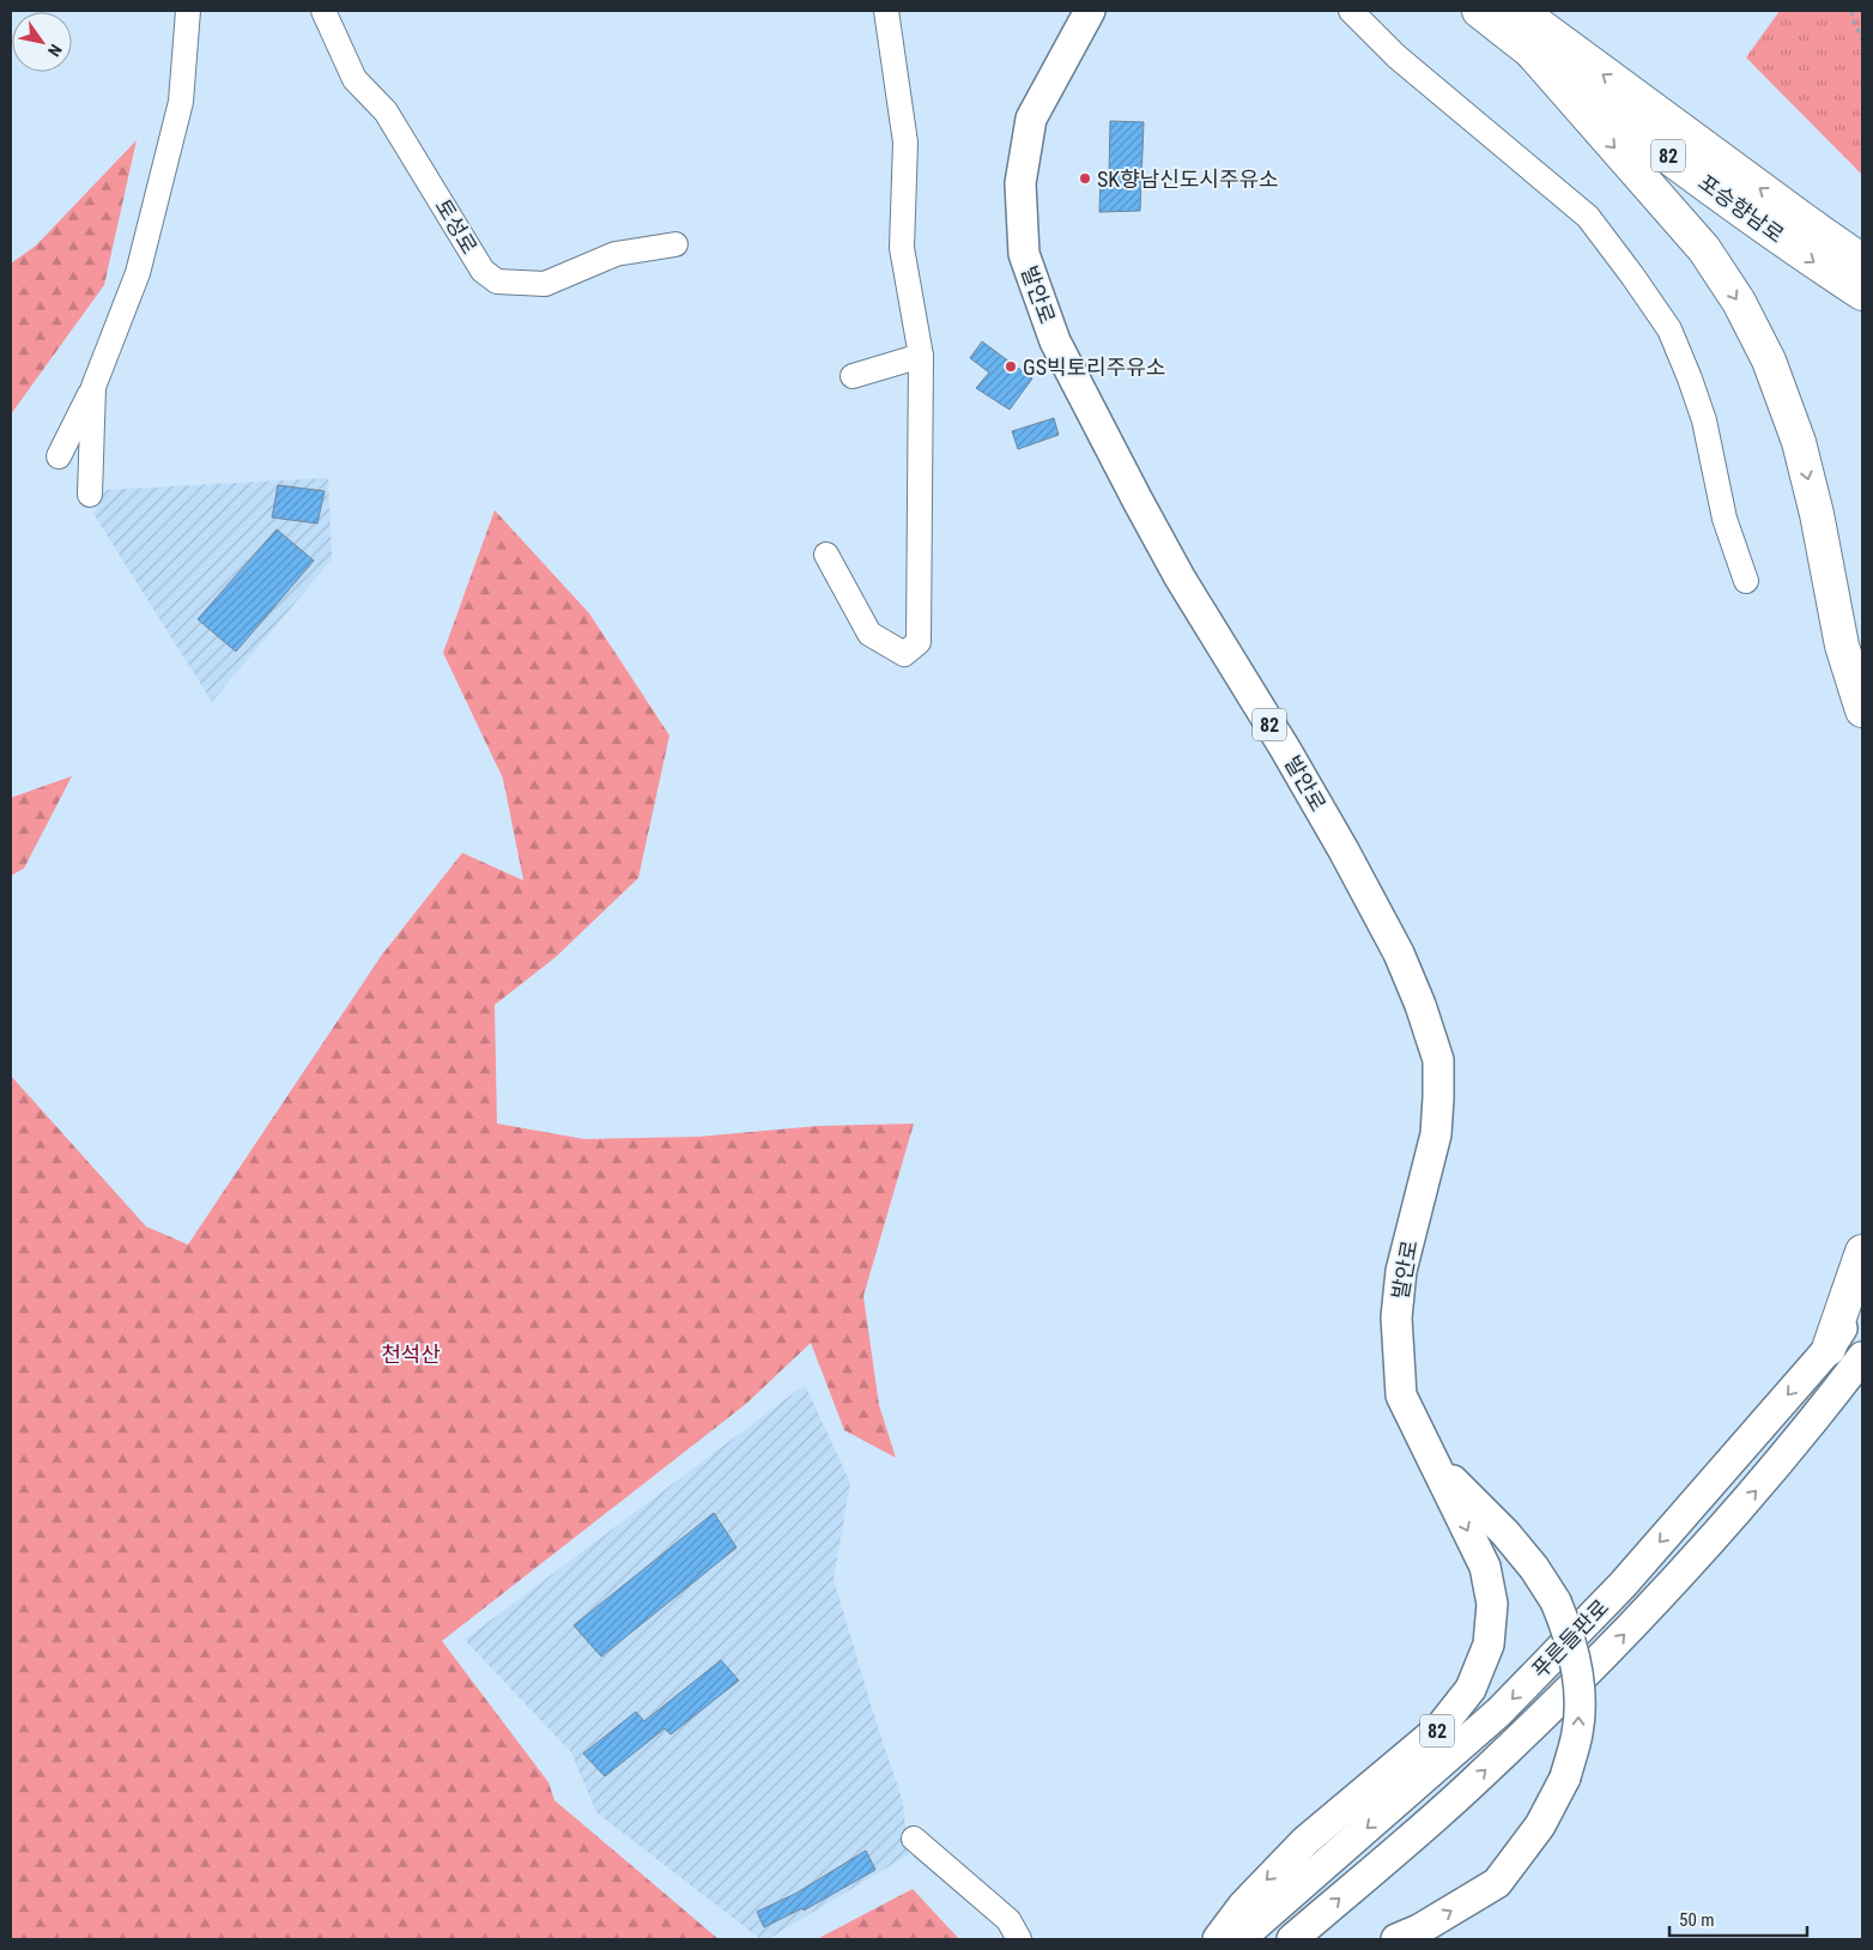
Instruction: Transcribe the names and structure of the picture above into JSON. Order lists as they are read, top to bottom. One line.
{"streets":{"highway":["82","포승향남로"],"main road":["발안로","푸른들판로"],"lane":["토성로"]},"crossings":[["82","발안로"]],"parks":["천석산"],"places":["SK향남신도시주유소","GS빅토리주유소"],"scale_bar":"50 m","north":"bottom right"}
